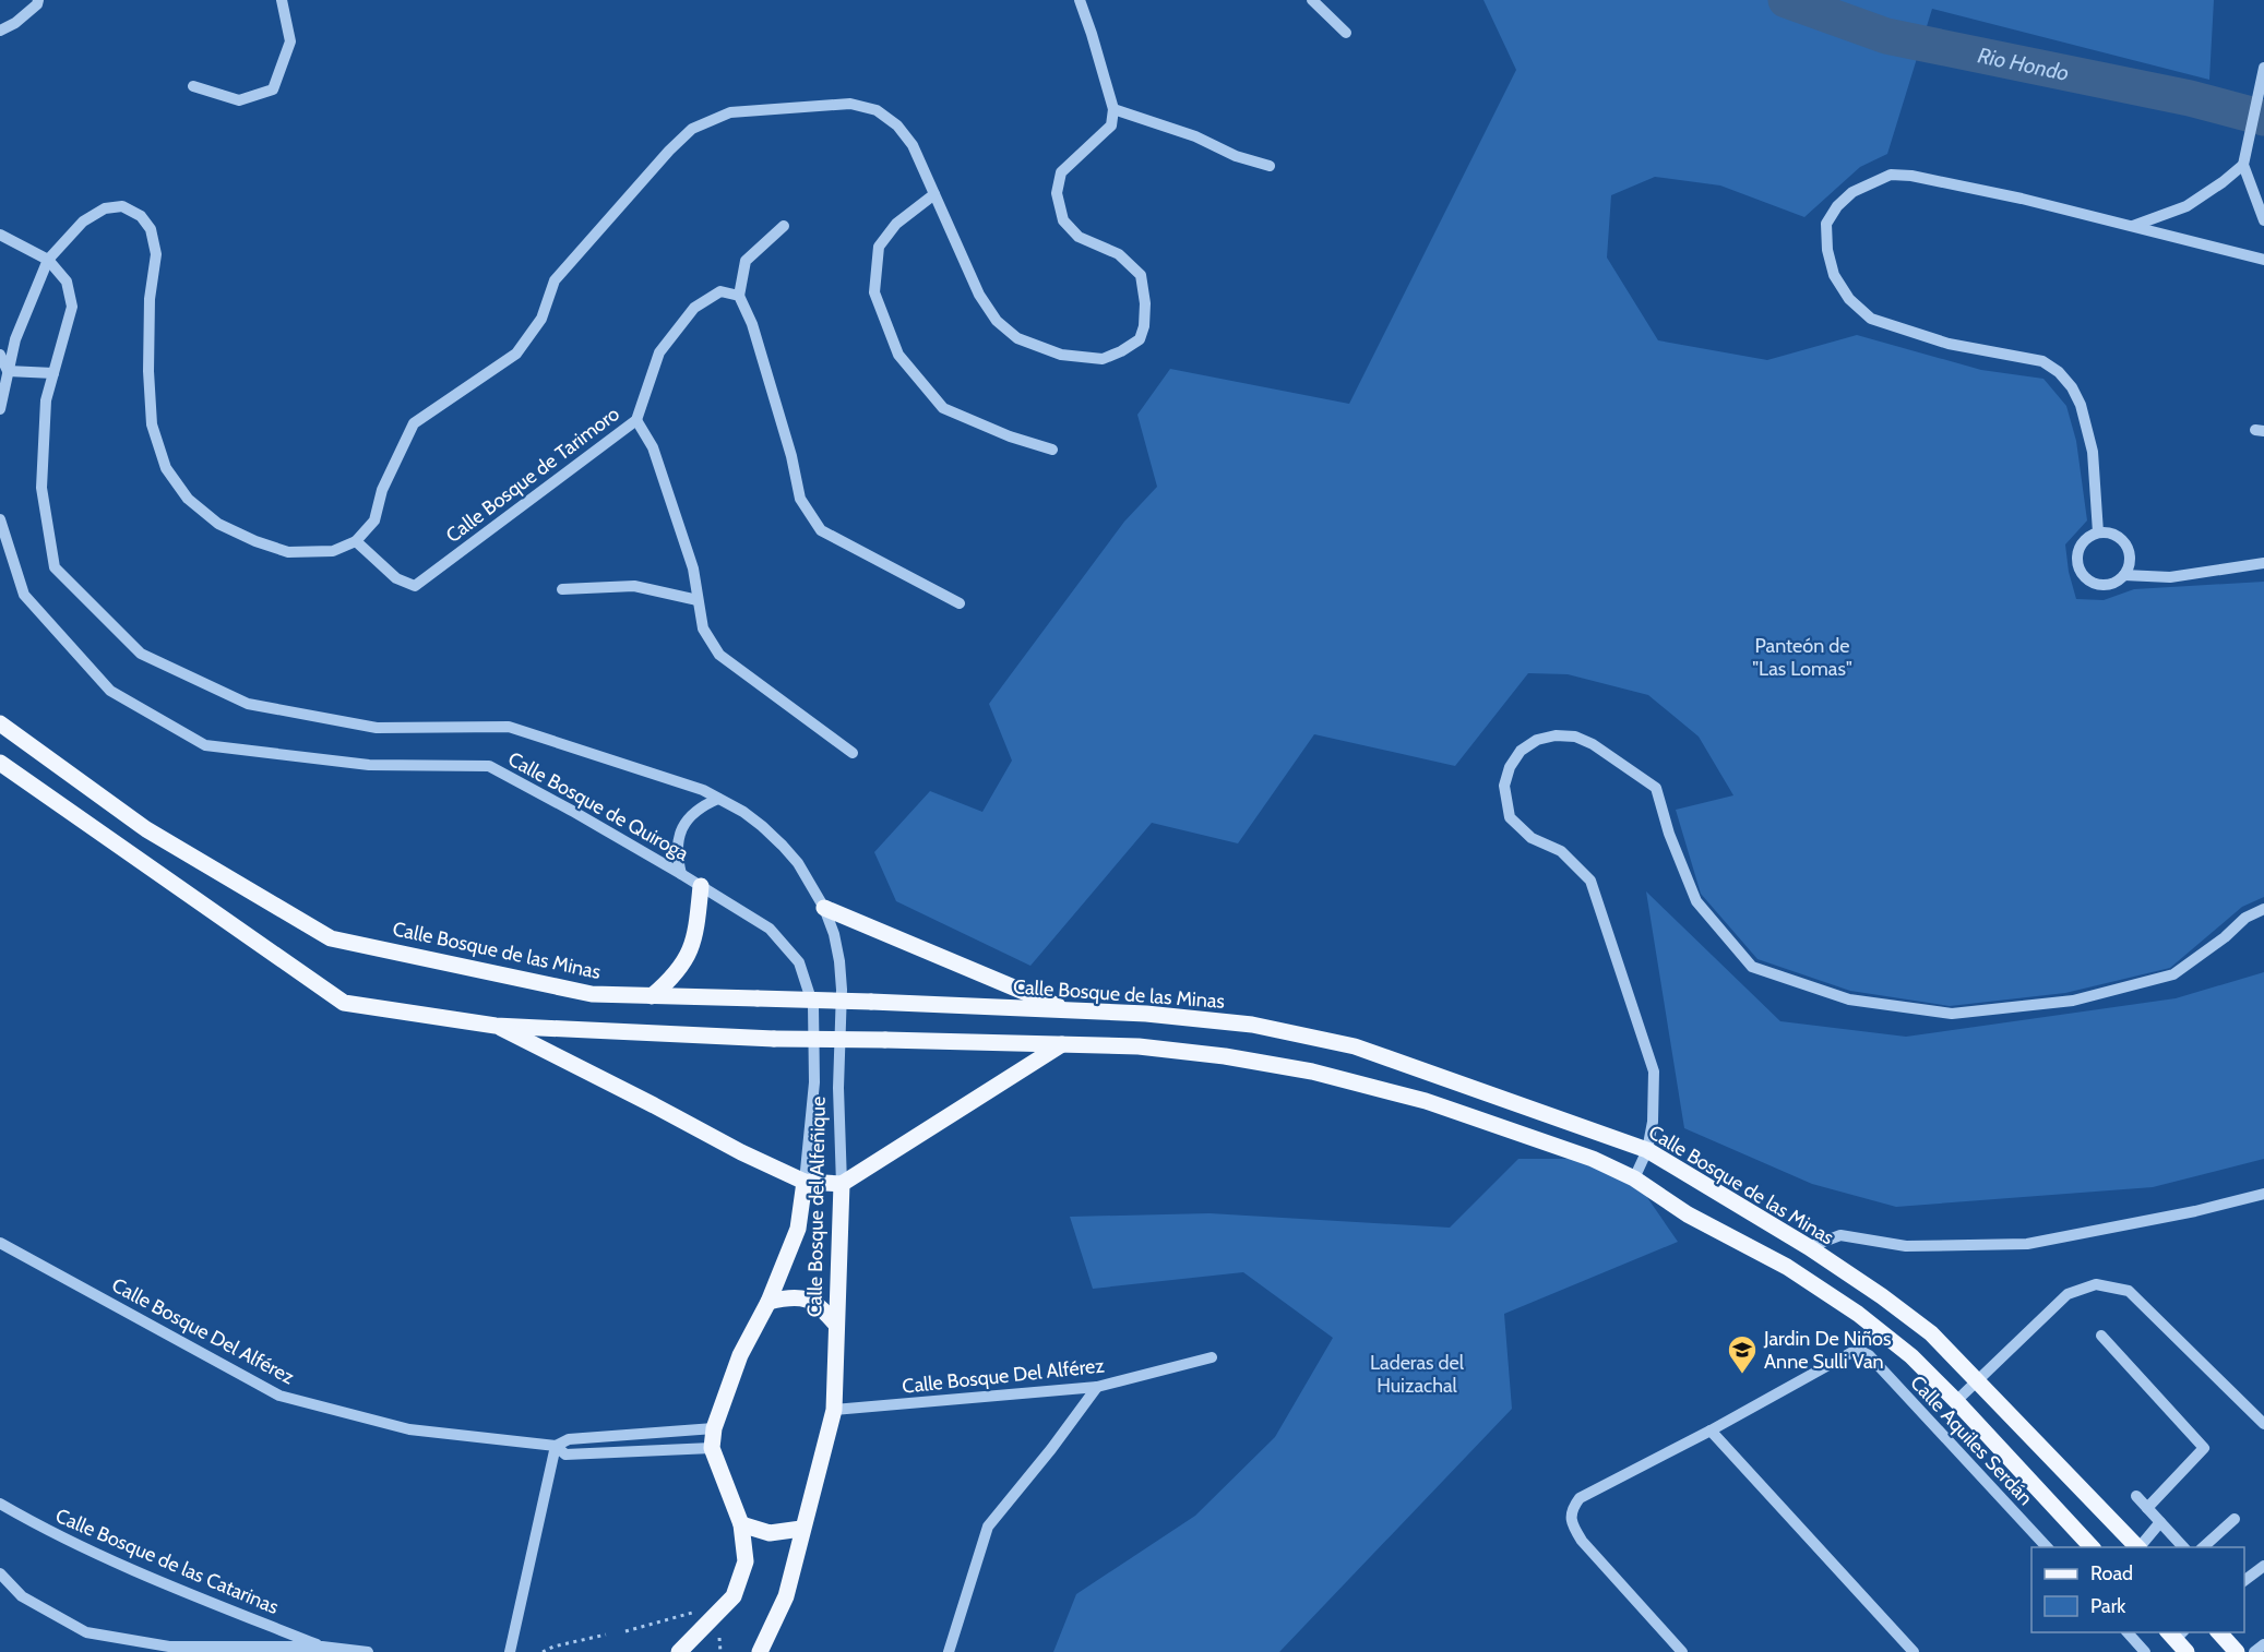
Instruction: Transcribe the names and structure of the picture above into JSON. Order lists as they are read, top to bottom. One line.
{"streets":{"main road":["Calle Bosque de las Minas","Calle Bosque del Alfeñique"],"street":["Calle Bosque de Tarimoro","Calle Bosque de Quiroga","Calle Bosque Del Alférez","Calle Aquiles Serdán","Calle Bosque de las Catarinas"]},"crossings":[["Calle Bosque de Quiroga","Calle Bosque del Alfeñique"],["Calle Bosque del Alfeñique","Calle Bosque Del Alférez"]],"water":["Rio Hondo"],"parks":["Panteón de \"Las Lomas\"","Laderas del Huizachal"],"places":{"school or university":["Jardin De Niños Anne Sulli Van"]},"legend":["Road","Park"]}
